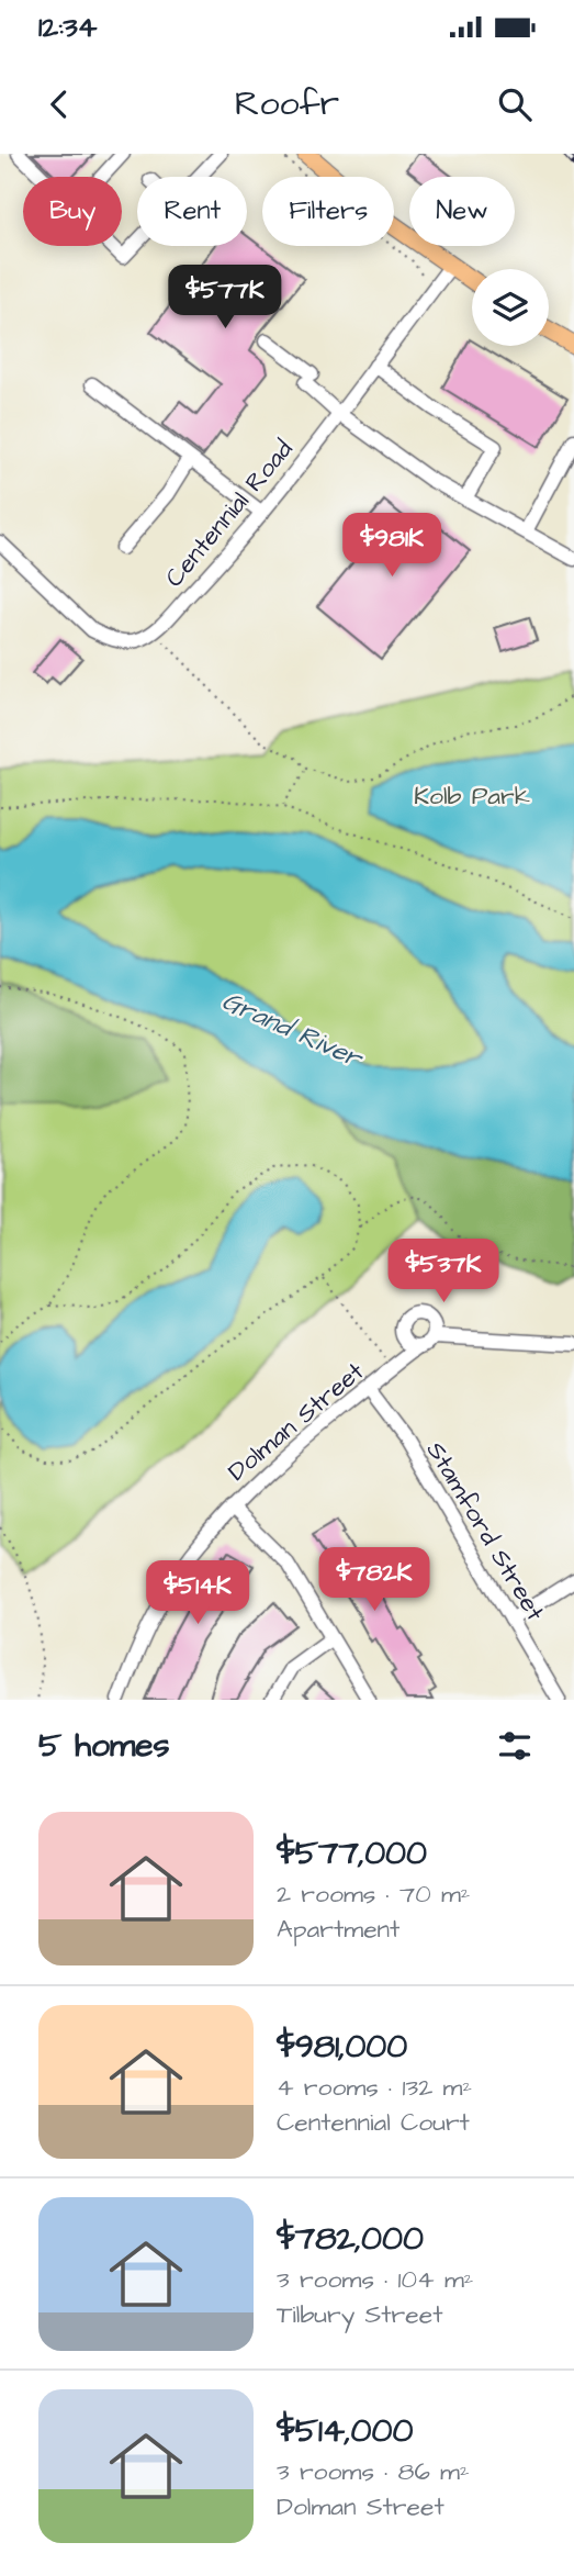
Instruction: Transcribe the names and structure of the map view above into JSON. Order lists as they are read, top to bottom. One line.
{"streets":{"street":["Centennial Road","Dolman Street","Stamford Street"]},"crossings":[["Dolman Street","Stamford Street"]],"water":["Grand River"],"parks":["Kolb Park"],"page":{"status":"12:34","header":"Roofr","chip":["Buy","Rent","Filters","New"],"price":["$577K","$981K","$537K","$782K","$514K"],"heading":"5 homes","list":[{"name":"$577,000","note":"2 rooms · 70 m² · Apartment"},{"name":"$981,000","note":"4 rooms · 132 m² · Centennial Court"},{"name":"$782,000","note":"3 rooms · 104 m² · Tilbury Street"},{"name":"$514,000","note":"3 rooms · 86 m² · Dolman Street"}]}}
